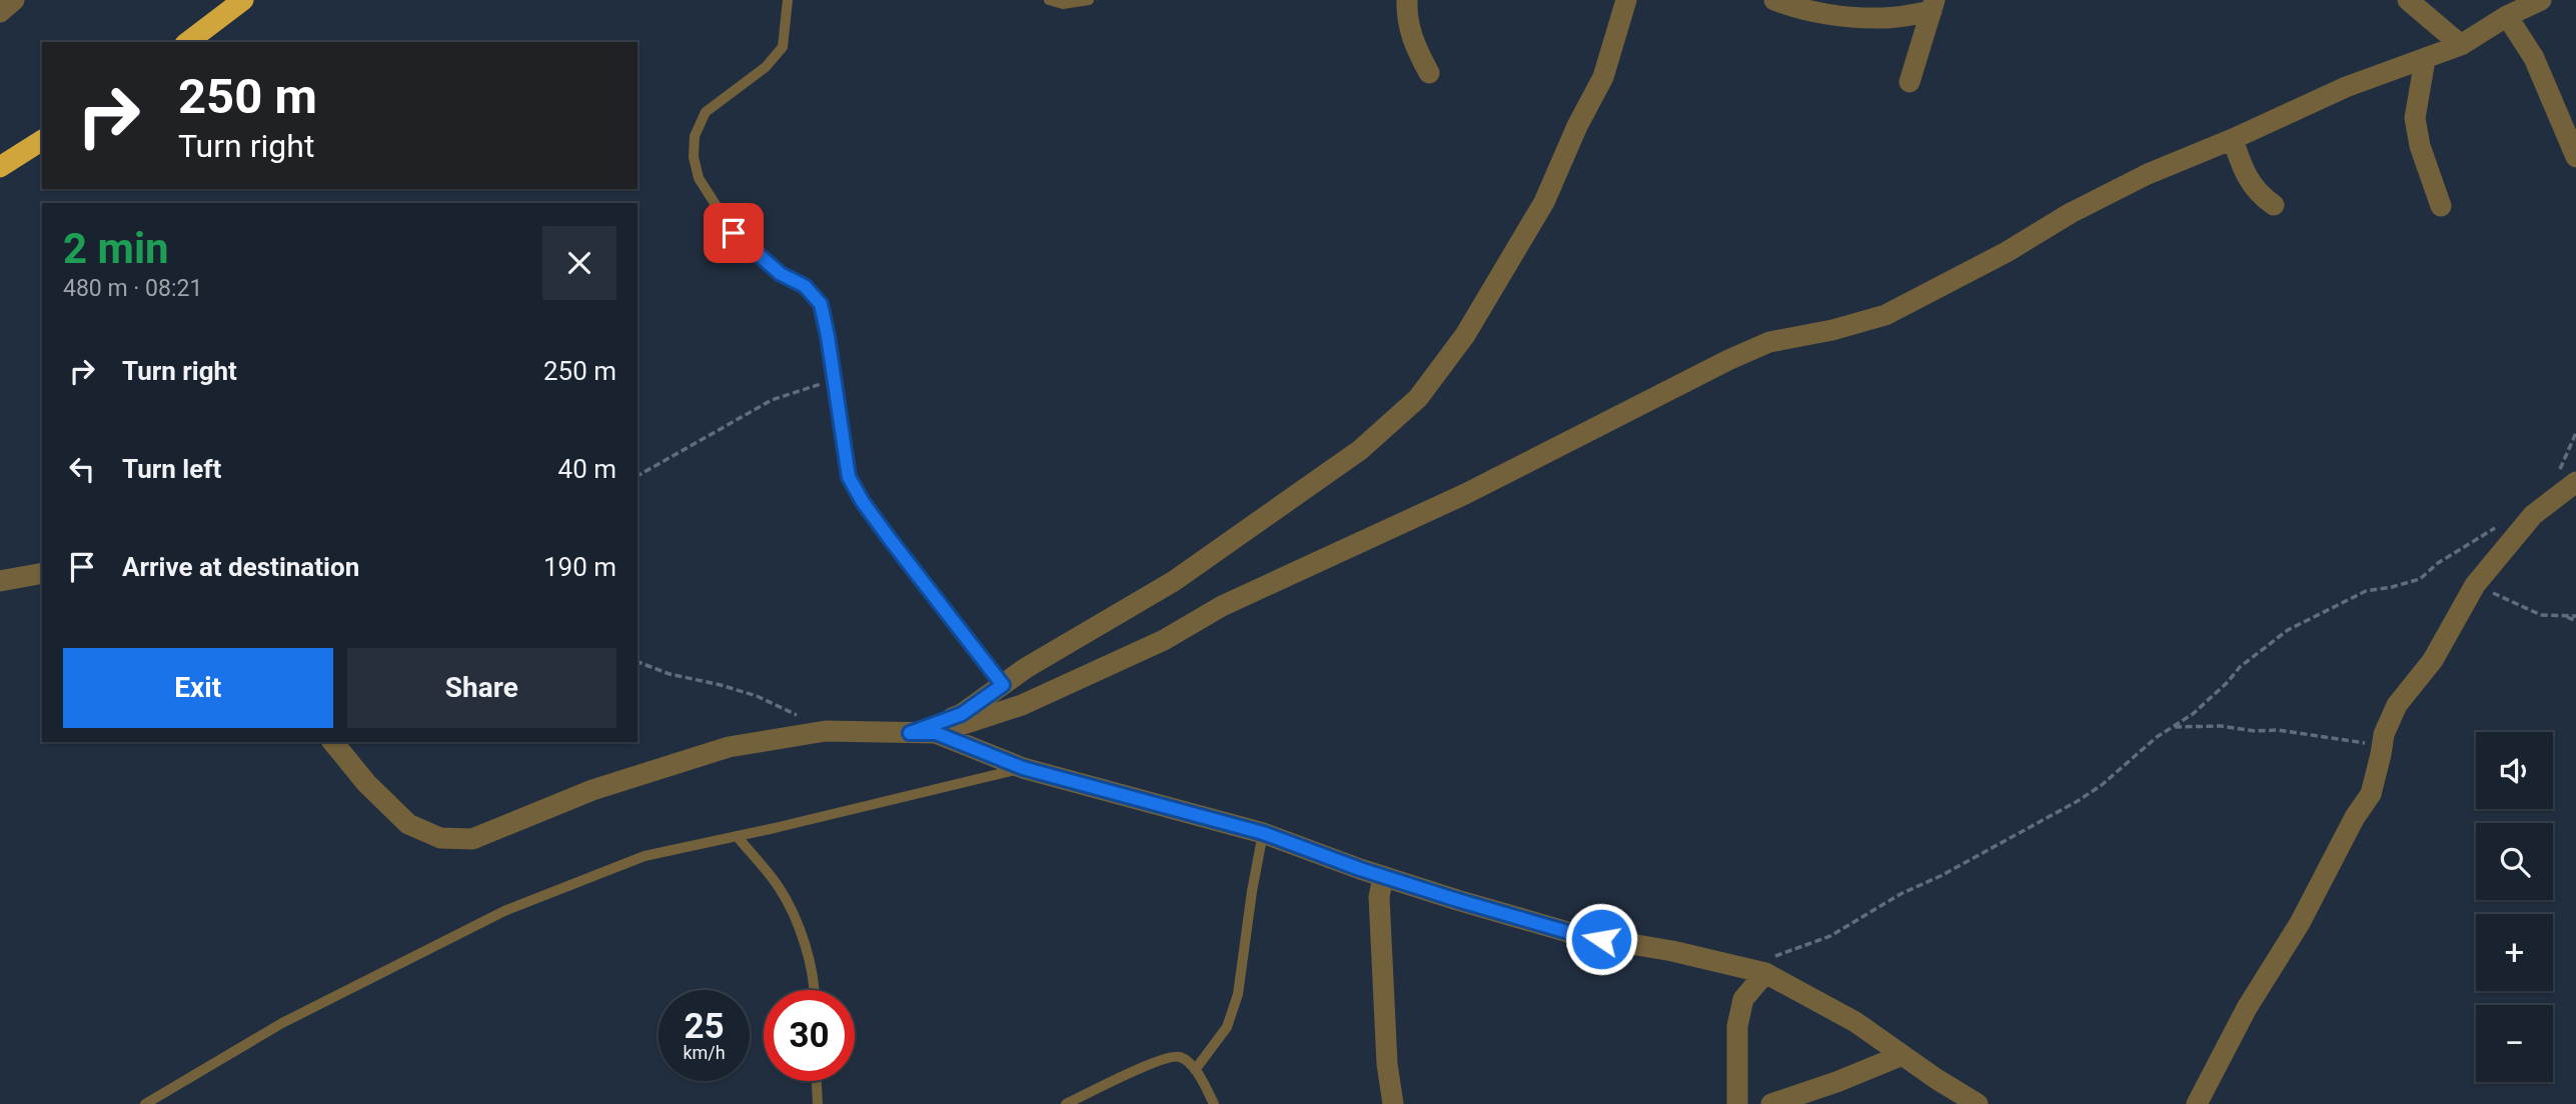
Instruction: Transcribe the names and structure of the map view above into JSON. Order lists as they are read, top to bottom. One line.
{"page":{"turn":["250 m","Turn right"],"heading":["2 min","480 m · 08:21"],"list":[{"name":"Turn right","value":"250 m"},{"name":"Turn left","value":"40 m"},{"name":"Arrive at destination","value":"190 m"}],"buttons":["Exit","Share"],"map_buttons":["+","−"],"speed":"25 km/h","limit":"30"}}
